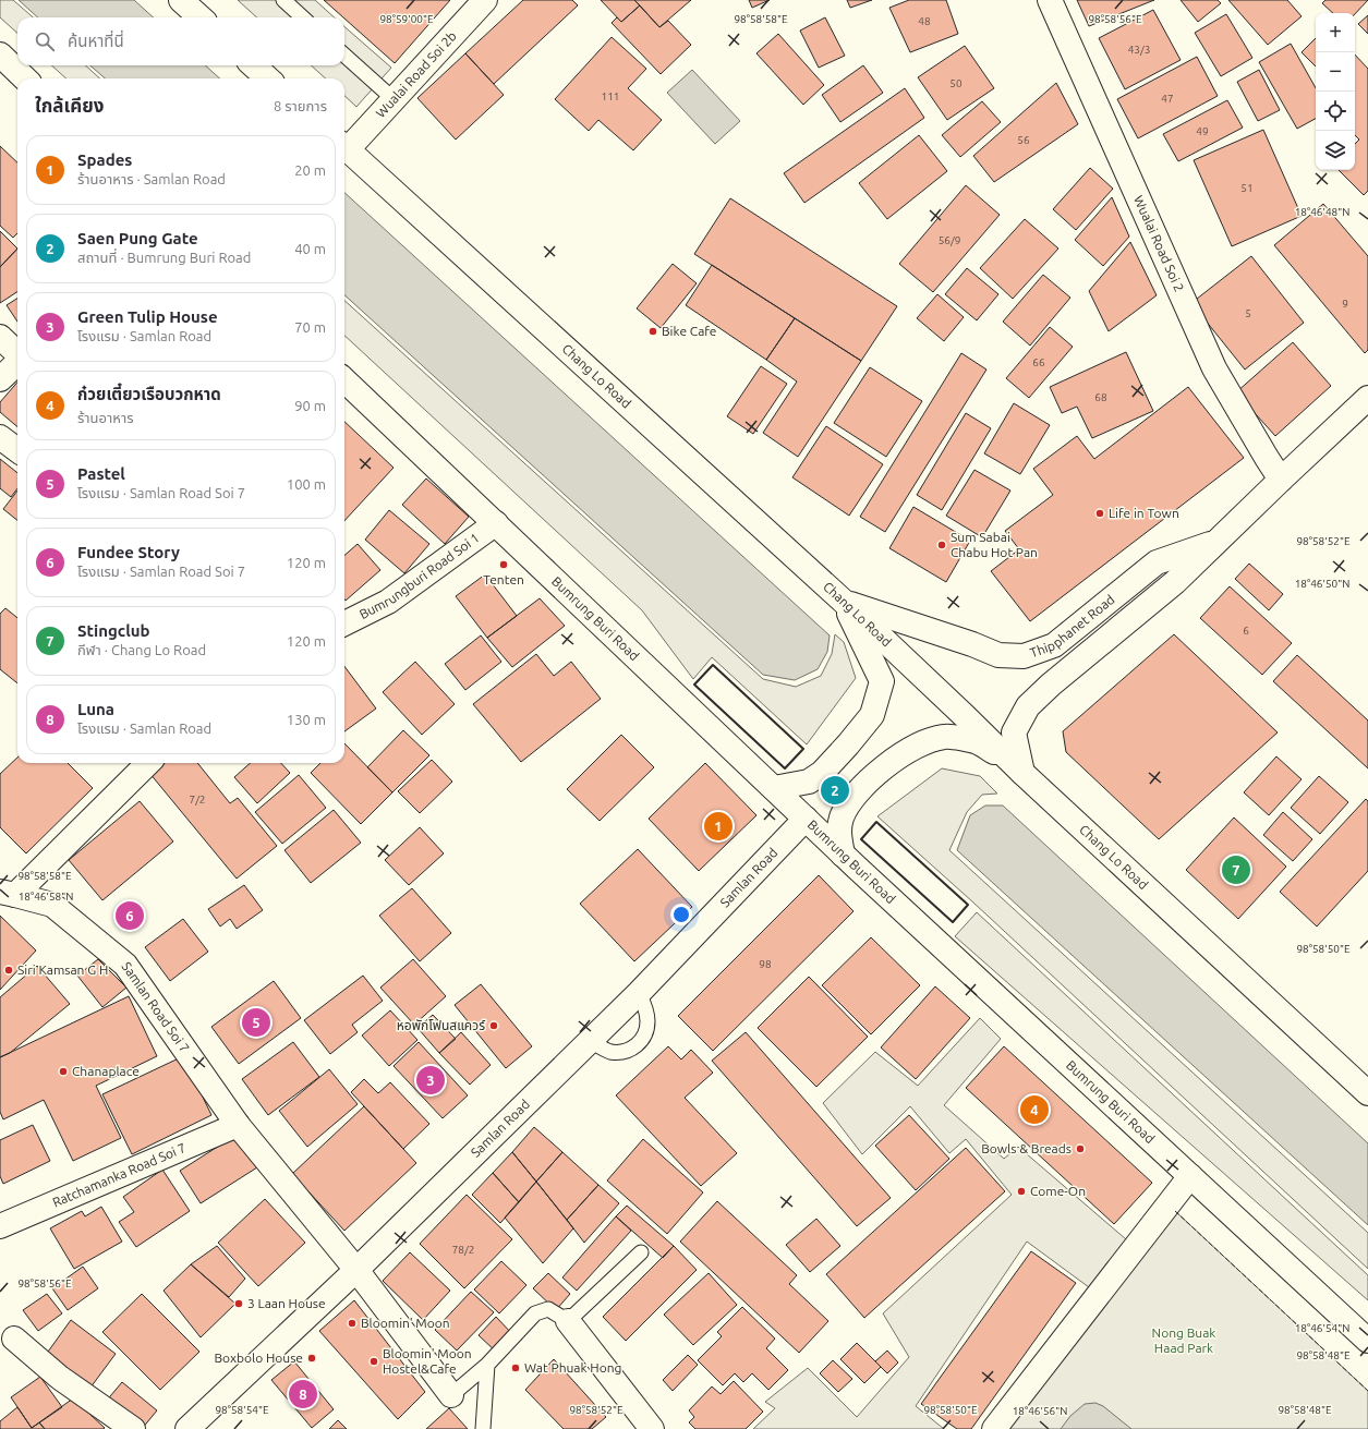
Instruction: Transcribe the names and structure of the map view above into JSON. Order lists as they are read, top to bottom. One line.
{"streets":{"main road":["Wualai Road Soi 2b","Wualai Road Soi 2","Chang Lo Road","Bumrungburi Road Soi 1","Bumrung Buri Road","Thipphanet Road","Samlan Road","Samlan Road Soi 7","Ratchamanka Road Soi 7"]},"crossings":[["Wualai Road Soi 2","Thipphanet Road"],["Chang Lo Road","Thipphanet Road"],["Bumrungburi Road Soi 1","Bumrung Buri Road"],["Bumrung Buri Road","Samlan Road"],["Samlan Road","Samlan Road Soi 7"],["Samlan Road Soi 7","Ratchamanka Road Soi 7"]],"parks":["Nong Buak Haad Park"],"places":["Bike Cafe","Life in Town","Sum Sabai Chabu Hot Pan","Tenten","Siri Kamsan G H","หอพักโฟนสแควร์","Chanaplace","Bowls & Breads","Come-On","3 Laan House","Bloomin' Moon","Boxbolo House","Bloomin' Moon Hostel&Cafe","Wat Phuak Hong"],"house_numbers":["48","43/3","50","111","47","49","56","51","56/9","9","5","66","68","6","7/2","98","78/2"],"page":{"map_buttons":["+","−"],"search":"ค้นหาที่นี่","heading":["ใกล้เคียง","8 รายการ"],"list":[{"mark":"1","name":"Spades","note":"ร้านอาหาร · Samlan Road","value":"20 m"},{"mark":"2","name":"Saen Pung Gate","note":"สถานที่ · Bumrung Buri Road","value":"40 m"},{"mark":"3","name":"Green Tulip House","note":"โรงแรม · Samlan Road","value":"70 m"},{"mark":"4","name":"ก๋วยเตี๋ยวเรือบวกหาด","note":"ร้านอาหาร","value":"90 m"},{"mark":"5","name":"Pastel","note":"โรงแรม · Samlan Road Soi 7","value":"100 m"},{"mark":"6","name":"Fundee Story","note":"โรงแรม · Samlan Road Soi 7","value":"120 m"},{"mark":"7","name":"Stingclub","note":"กีฬา · Chang Lo Road","value":"120 m"},{"mark":"8","name":"Luna","note":"โรงแรม · Samlan Road","value":"130 m"}],"pins":["2","1","7","6","5","3","4","8"]},"coordinates":["98°59'00\"E","98°58'58\"E","98°58'56\"E","18°46'48\"N","98°58'52\"E","18°46'50\"N","18°46'58\"N","98°58'50\"E","18°46'54\"N","98°58'48\"E","98°58'54\"E","18°46'56\"N"]}
